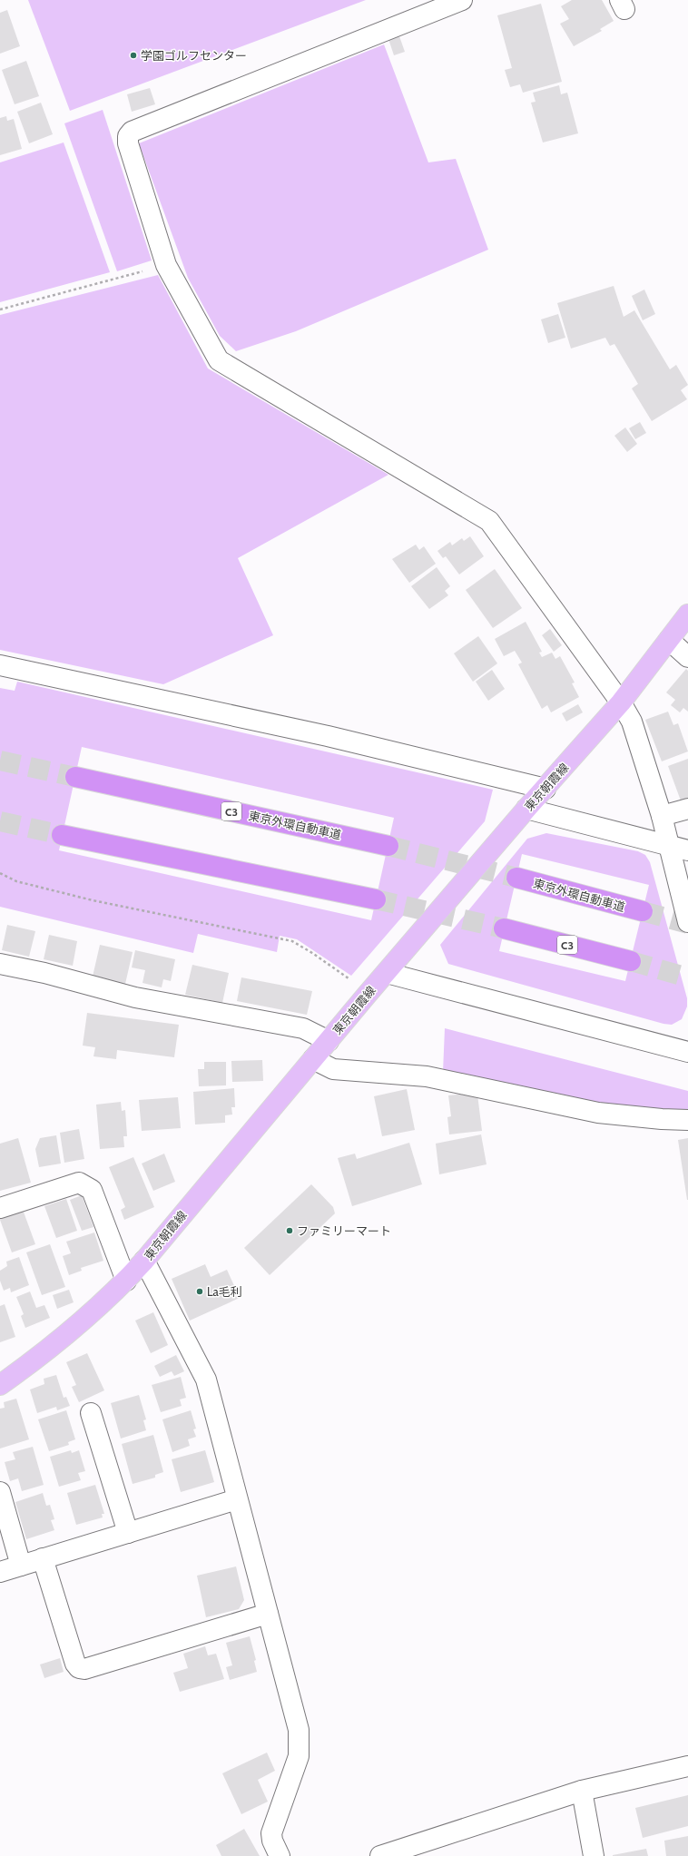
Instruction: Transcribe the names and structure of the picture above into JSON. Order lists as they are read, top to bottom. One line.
{"streets":{"highway":["C3","東京外環自動車道"],"main road":["東京朝霞線"]},"places":["学園ゴルフセンター","ファミリーマート","La毛利"]}
